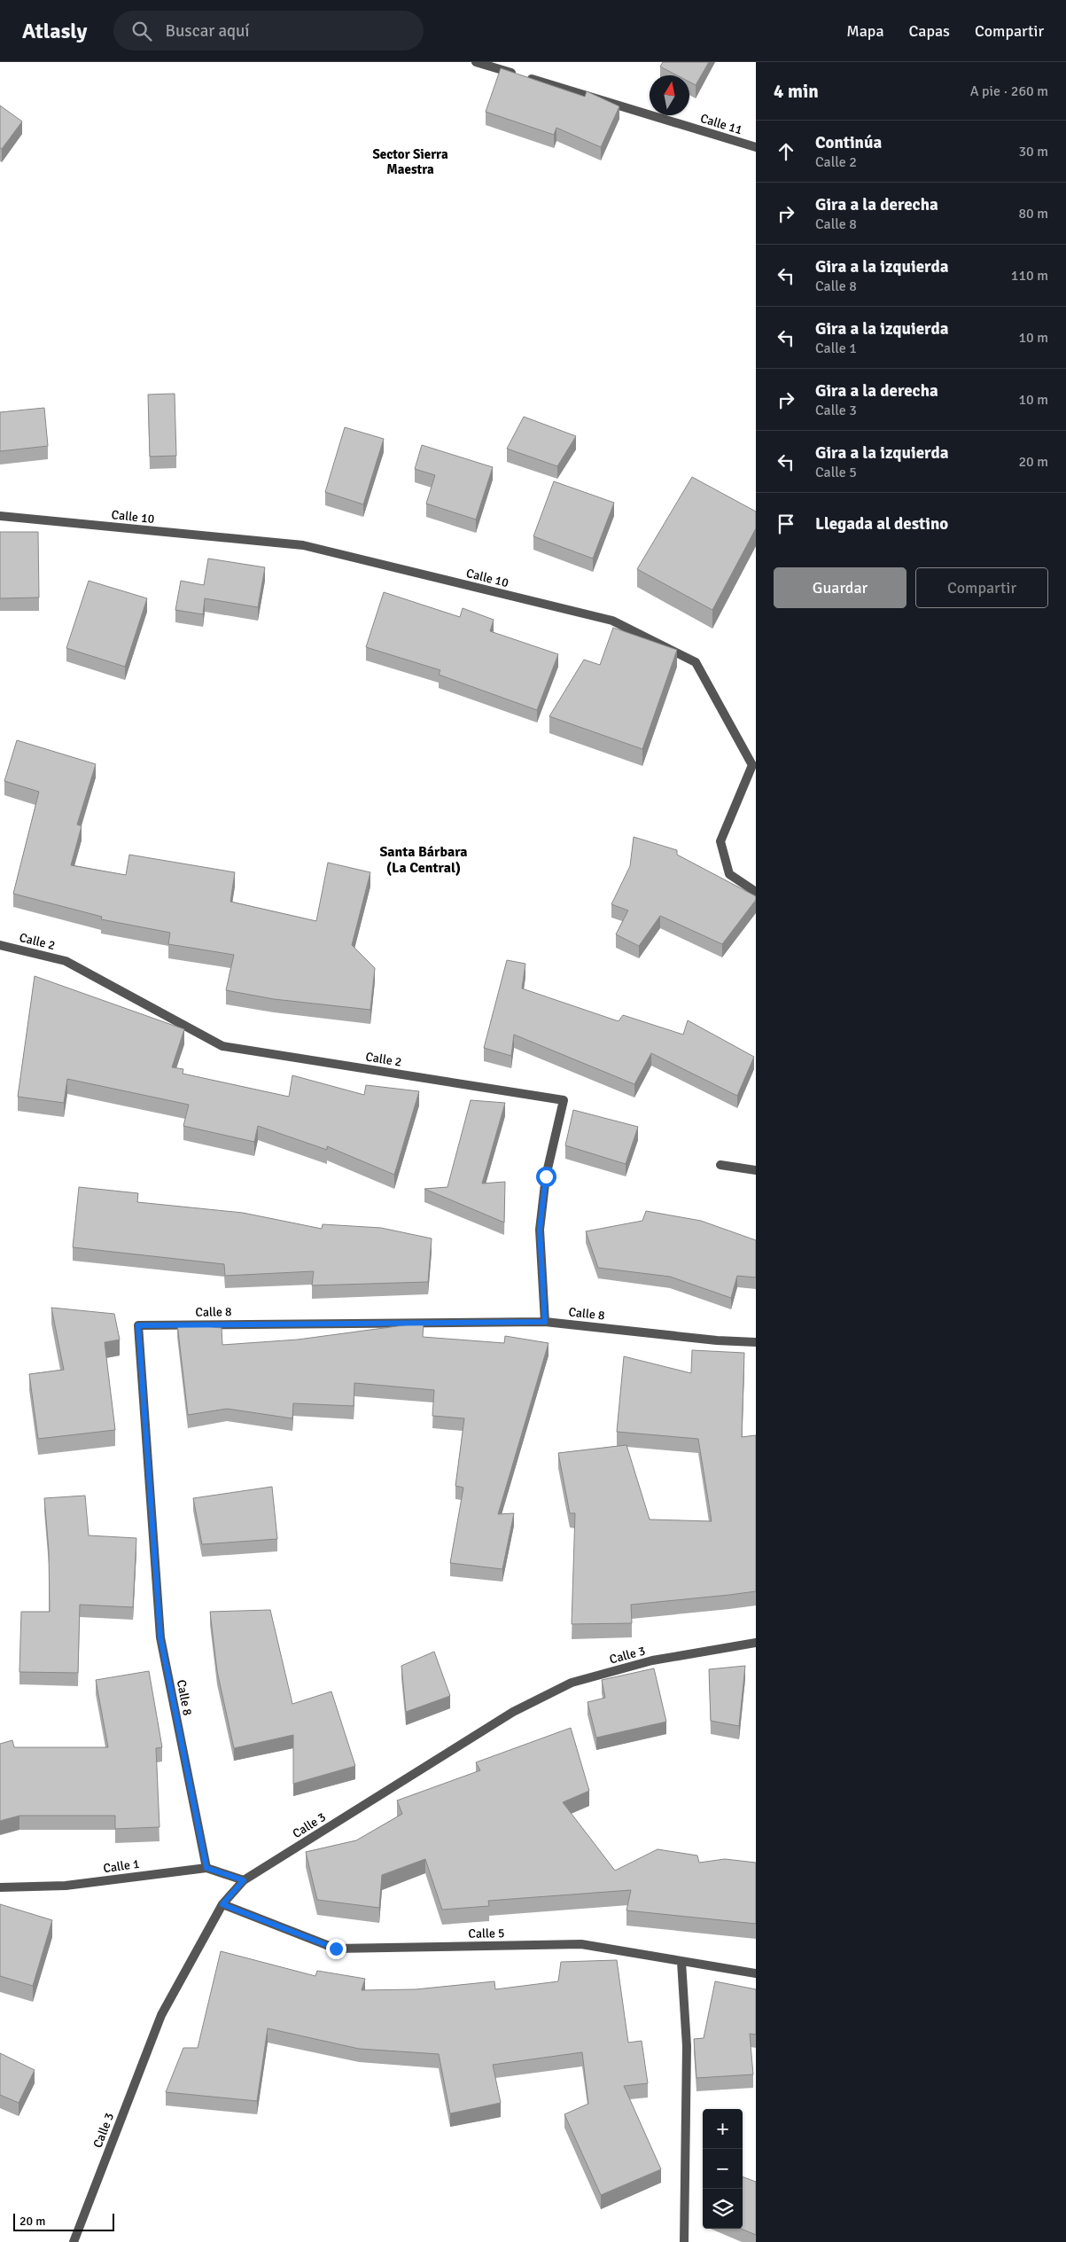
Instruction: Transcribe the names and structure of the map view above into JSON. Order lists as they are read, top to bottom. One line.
{"streets":{"street":["Calle 11","Calle 10","Calle 2","Calle 8","Calle 3","Calle 1","Calle 5"]},"crossings":[["Calle 2","Calle 8"],["Calle 8","Calle 1"],["Calle 3","Calle 1"],["Calle 3","Calle 5"]],"districts":["Sector Sierra Maestra","Santa Bárbara (La Central)"],"scale_bar":"20 m","north":"top","page":{"header":"Atlasly","search":"Buscar aquí","nav":["Mapa","Capas","Compartir"],"heading":["4 min","A pie · 260 m"],"list":[["Continúa","Calle 2","30 m"],["Gira a la derecha","Calle 8","80 m"],["Gira a la izquierda","Calle 8","110 m"],["Gira a la izquierda","Calle 1","10 m"],["Gira a la derecha","Calle 3","10 m"],["Gira a la izquierda","Calle 5","20 m"],"Llegada al destino"],"buttons":["Guardar","Compartir"],"map_buttons":["+","−"],"scale":"20 m"}}
